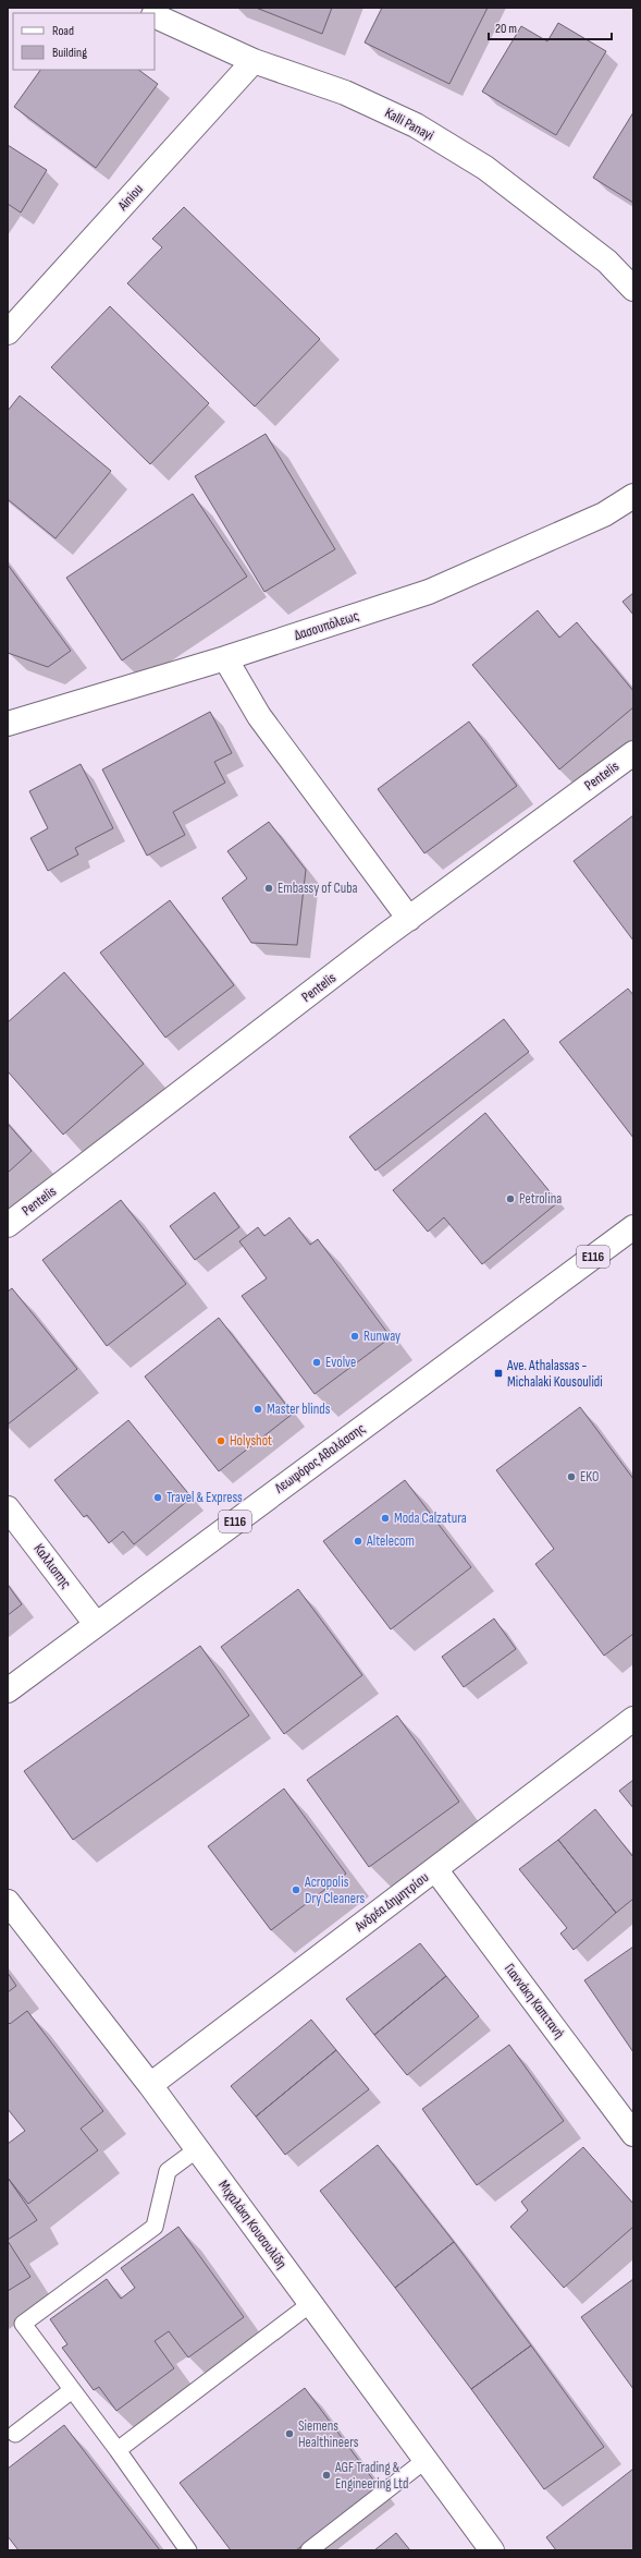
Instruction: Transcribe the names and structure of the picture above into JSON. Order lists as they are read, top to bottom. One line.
{"streets":{"street":["Kalli Panayi","Ainiou","Δασουπόλεως","Pentelis","E116","Λεωφόρος Αθαλάσσης","Καλλιοπης","Ανδρέα Δημητρίου","Γιαννάκη Καπιτανή","Μιχαλάκη Κουσουλίδη"]},"crossings":[["Kalli Panayi","Ainiou"],["Λεωφόρος Αθαλάσσης","Καλλιοπης"],["Ανδρέα Δημητρίου","Γιαννάκη Καπιτανή"],["Ανδρέα Δημητρίου","Μιχαλάκη Κουσουλίδη"]],"places":{"other":["Embassy of Cuba","Petrolina","Runway","Evolve","Master blinds","Holyshot","EKO","Travel & Express","Moda Calzatura","Altelecom","Acropolis Dry Cleaners","Siemens Healthineers","AGF Trading & Engineering Ltd"],"transit":["Ave. Athalassas - Michalaki Kousoulidi"]},"legend":["Road","Building"],"scale_bar":"20 m"}
